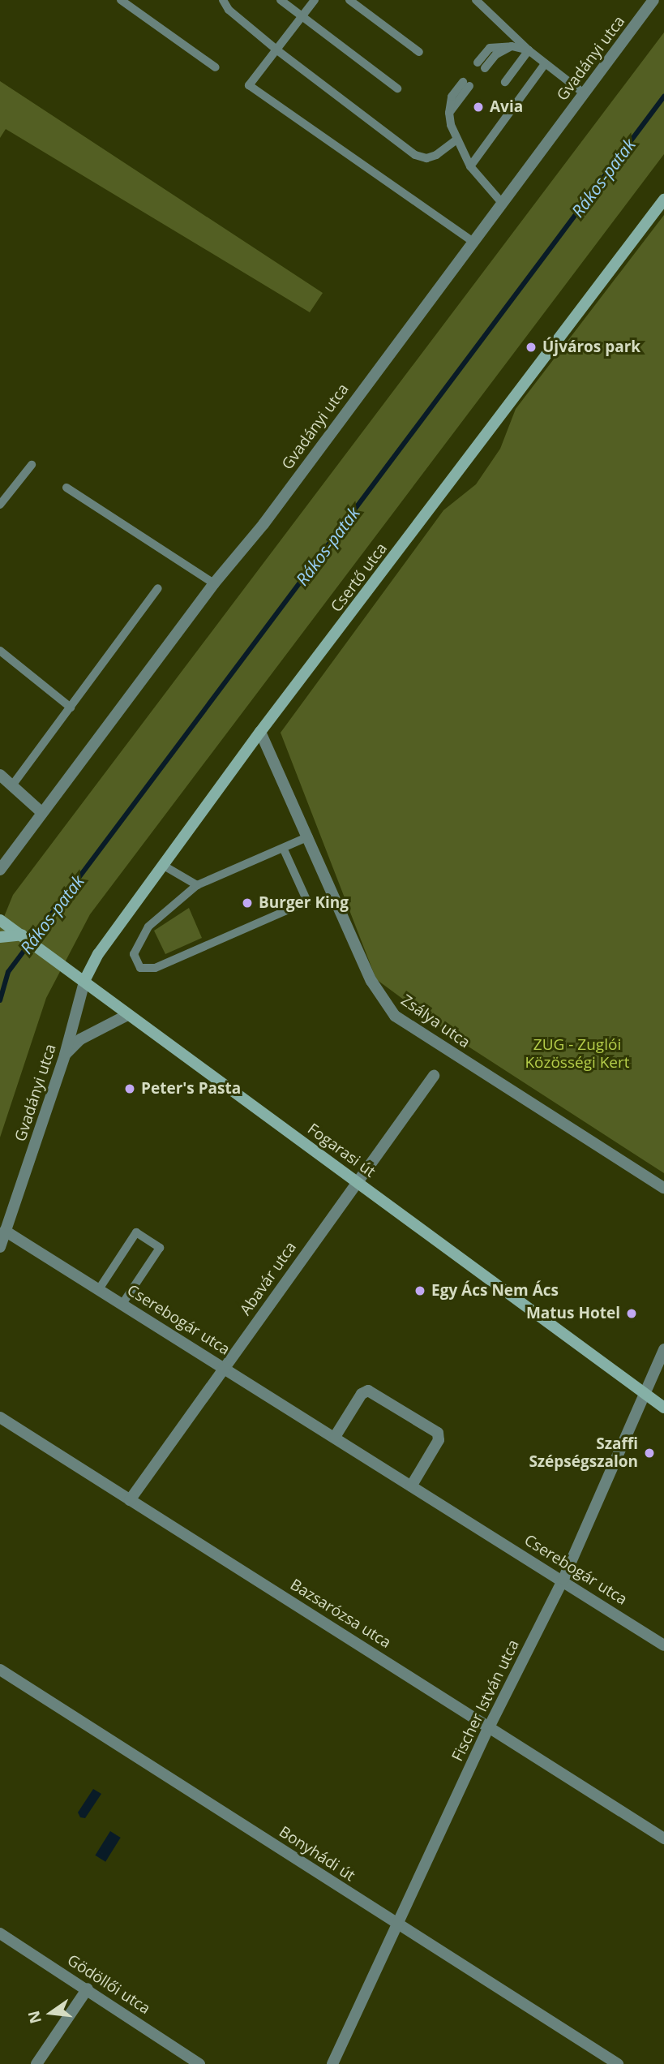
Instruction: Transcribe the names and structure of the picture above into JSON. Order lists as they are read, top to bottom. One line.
{"streets":{"street":["Gvadányi utca","Csertő utca","Zsálya utca","Fogarasi út","Abavár utca","Cserebogár utca","Bazsarózsa utca","Fischer István utca","Bonyhádi út","Gödöllői utca"]},"crossings":[["Gvadányi utca","Csertő utca"],["Gvadányi utca","Fogarasi út"],["Gvadányi utca","Cserebogár utca"],["Csertő utca","Zsálya utca"],["Csertő utca","Fogarasi út"],["Fogarasi út","Abavár utca"],["Fogarasi út","Fischer István utca"],["Abavár utca","Cserebogár utca"],["Abavár utca","Bazsarózsa utca"],["Cserebogár utca","Fischer István utca"],["Bazsarózsa utca","Fischer István utca"],["Fischer István utca","Bonyhádi út"]],"water":["Rákos-patak"],"parks":["ZUG - Zuglói Közösségi Kert"],"places":["Avia","Újváros park","Burger King","Peter's Pasta","Egy Ács Nem Ács","Matus Hotel","Szaffi Szépségszalon"],"north":"left"}
